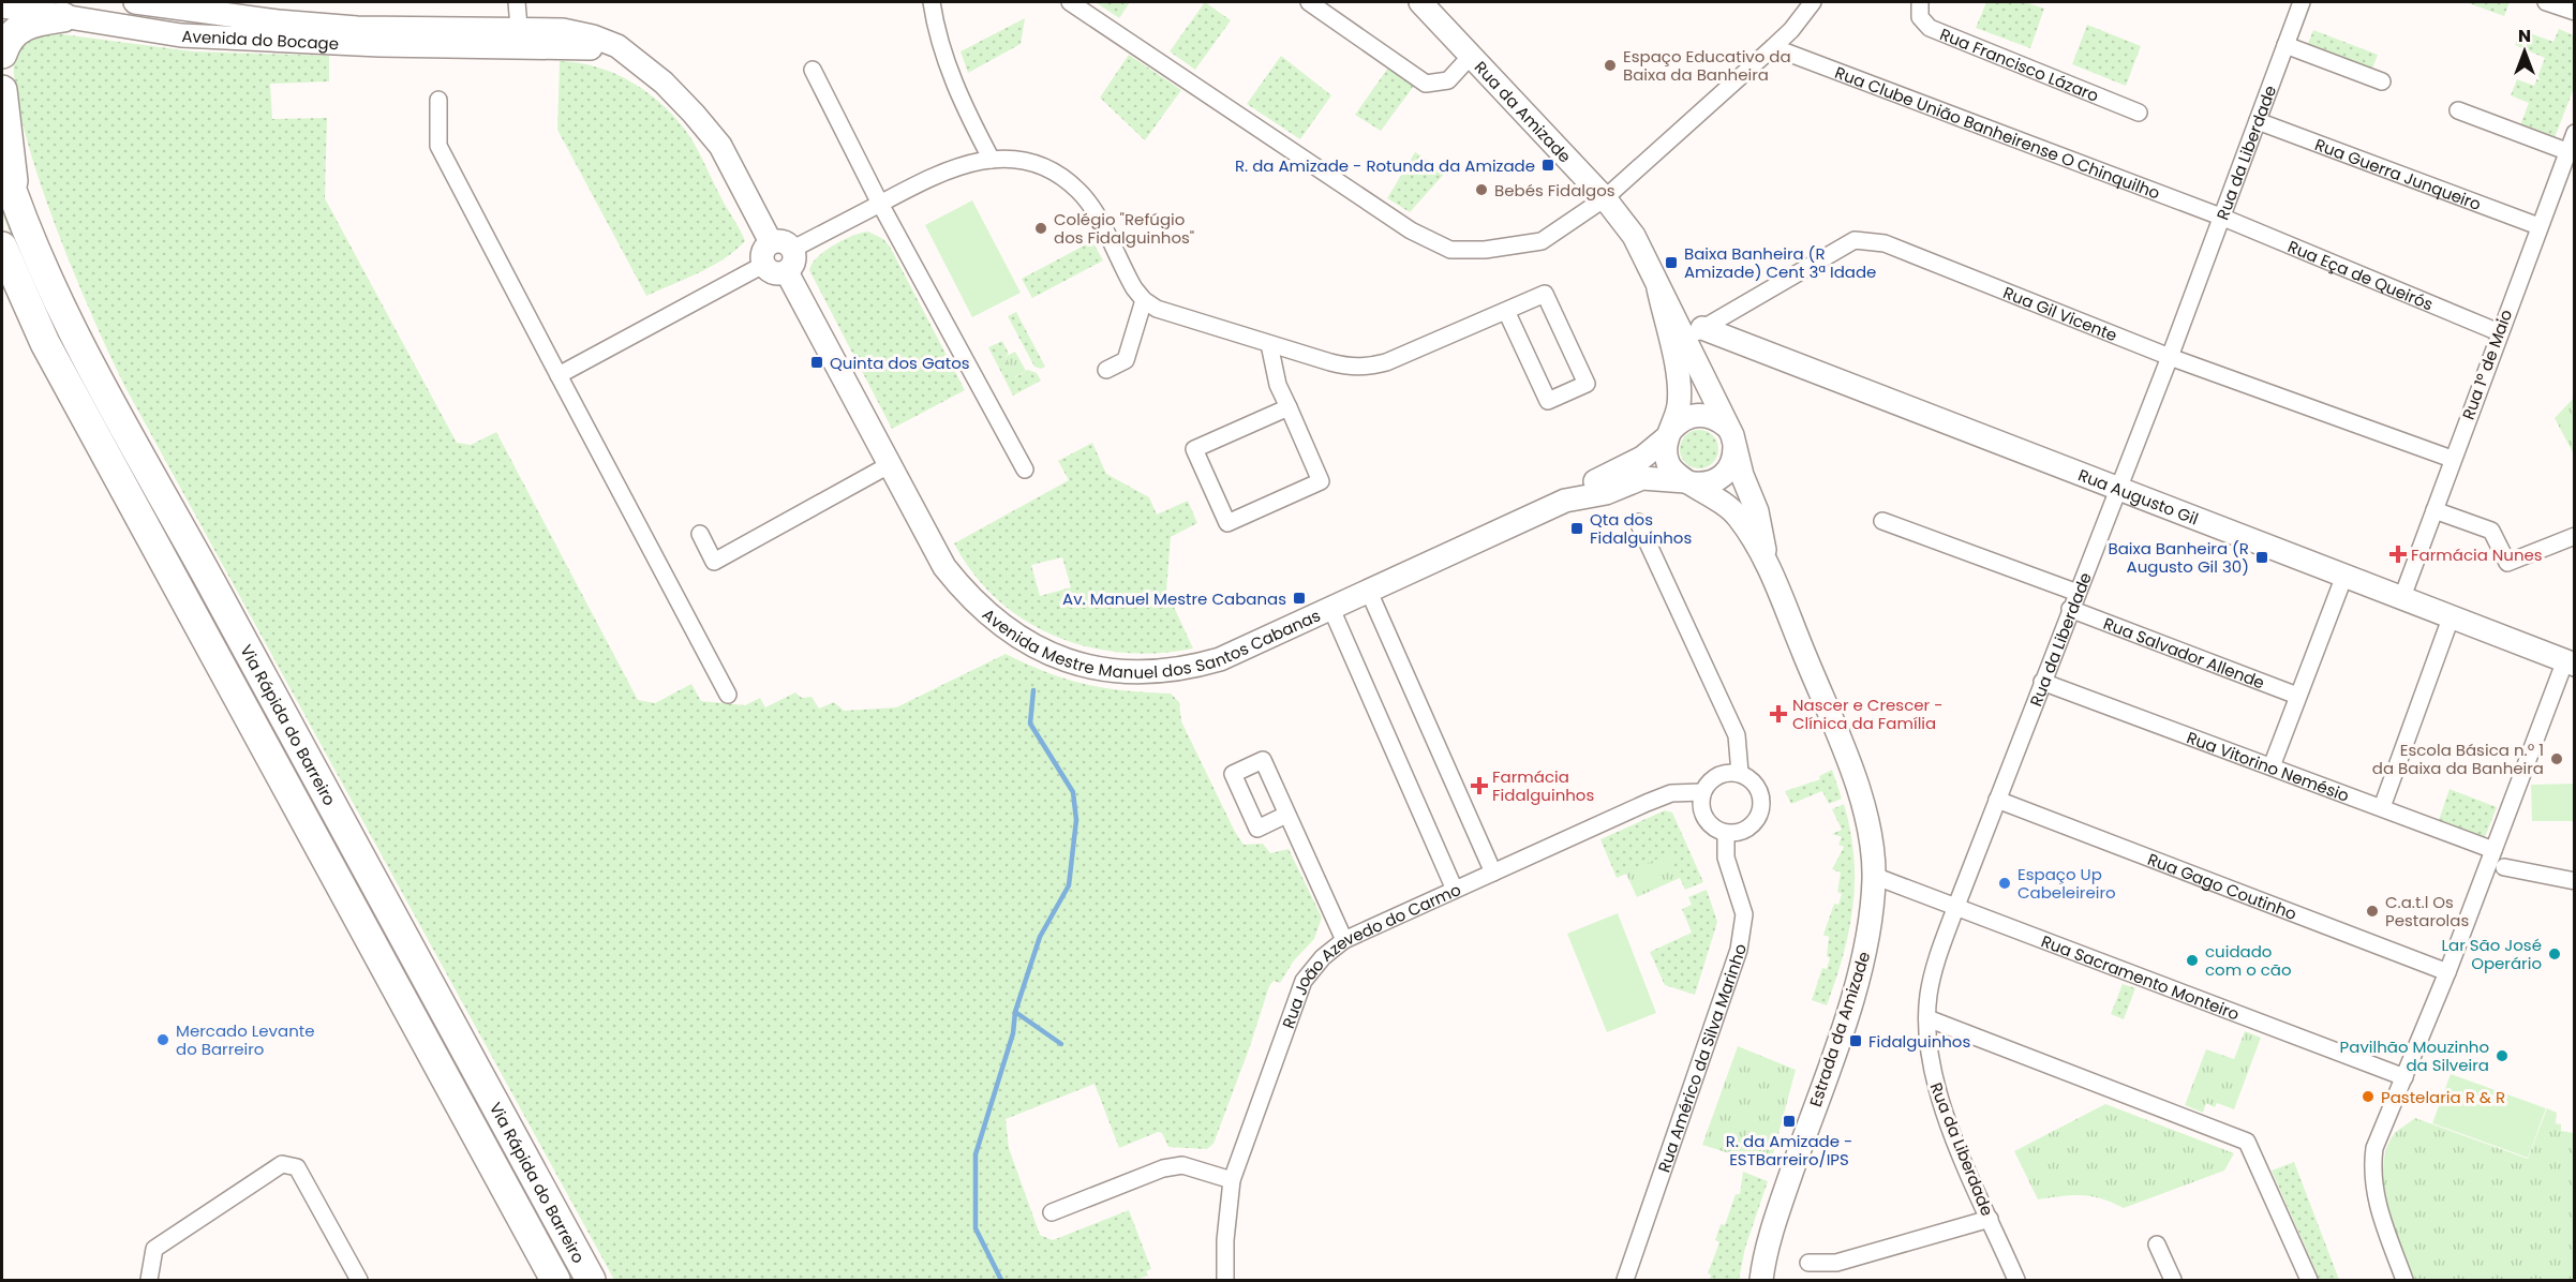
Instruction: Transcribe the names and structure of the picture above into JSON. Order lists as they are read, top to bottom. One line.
{"streets":{"highway":["Via Rápida do Barreiro"],"main road":["Avenida do Bocage","Rua da Amizade","Rua Augusto Gil","Avenida Mestre Manuel dos Santos Cabanas","Estrada da Amizade"],"street":["Rua Francisco Lázaro","Rua Clube União Banheirense O Chinquilho","Rua da Liberdade","Rua Guerra Junqueiro","Rua Eça de Queirós","Rua Gil Vicente","Rua 1º de Maio","Rua Salvador Allende","Rua Vitorino Nemésio","Rua Gago Coutinho","Rua João Azevedo do Carmo","Rua Sacramento Monteiro","Rua Américo da Silva Marinho"]},"crossings":[["Rua da Amizade","Rua Gil Vicente"],["Rua da Amizade","Rua Augusto Gil"],["Rua da Amizade","Avenida Mestre Manuel dos Santos Cabanas"],["Rua da Amizade","Estrada da Amizade"],["Rua Clube União Banheirense O Chinquilho","Rua da Liberdade"],["Rua Clube União Banheirense O Chinquilho","Rua Eça de Queirós"],["Rua da Liberdade","Rua Guerra Junqueiro"],["Rua da Liberdade","Rua Eça de Queirós"],["Rua da Liberdade","Rua Gil Vicente"],["Rua da Liberdade","Rua Augusto Gil"],["Rua da Liberdade","Rua Salvador Allende"],["Rua da Liberdade","Rua Vitorino Nemésio"],["Rua da Liberdade","Rua Gago Coutinho"],["Rua da Liberdade","Rua Sacramento Monteiro"],["Rua Guerra Junqueiro","Rua 1º de Maio"],["Rua Eça de Queirós","Rua 1º de Maio"],["Rua Gil Vicente","Rua 1º de Maio"],["Rua Gil Vicente","Rua Augusto Gil"],["Rua 1º de Maio","Rua Augusto Gil"],["Rua João Azevedo do Carmo","Rua Américo da Silva Marinho"],["Rua Sacramento Monteiro","Estrada da Amizade"]],"places":{"other":["Espaço Educativo da Baixa da Banheira","Bebés Fidalgos","Colégio \"Refúgio dos Fidalguinhos\"","Escola Básica n.º 1 da Baixa da Banheira","Espaço Up Cabeleireiro","C.a.t.l Os Pestarolas","Lar São José Operário","cuidado com o cão","Mercado Levante do Barreiro","Pavilhão Mouzinho da Silveira","Pastelaria R & R"],"transit":["R. da Amizade - Rotunda da Amizade","Baixa Banheira (R Amizade) Cent 3ª Idade","Quinta dos Gatos","Qta dos Fidalguinhos","Baixa Banheira (R Augusto Gil 30)","Av. Manuel Mestre Cabanas","Fidalguinhos","R. da Amizade - ESTBarreiro/IPS"],"health":["Farmácia Nunes","Nascer e Crescer - Clínica da Família","Farmácia Fidalguinhos"]},"north":"top"}
